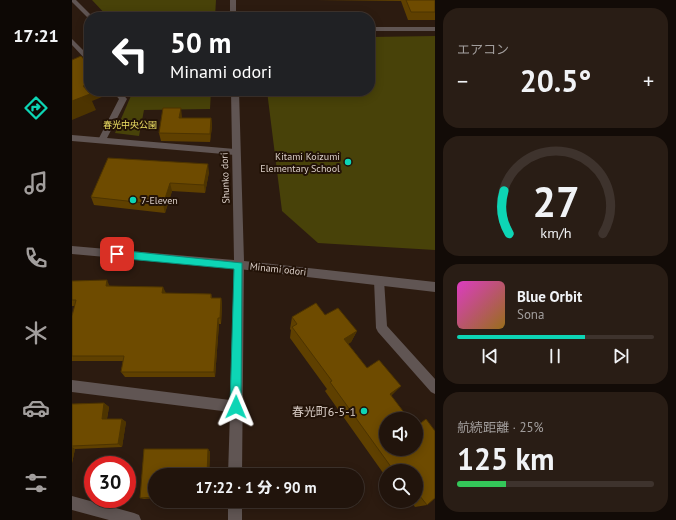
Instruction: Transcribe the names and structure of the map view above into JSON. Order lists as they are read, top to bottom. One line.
{"streets":{"street":["Shunko dori","Minami odori"]},"crossings":[["Shunko dori","Minami odori"]],"parks":["春光中央公園"],"places":["Kitami Koizumi Elementary School","7-Eleven","春光町6-5-1"],"page":{"tabs":"17:21","tile":["エアコン",["航続距離 · 25%","125 km"]],"turn":["50 m","Minami odori"],"heat":["−","20.5°","+"],"song":["Blue Orbit","Sona"],"limit":"30","trip":"17:22 · 1 分 · 90 m","gauge":["27","km/h"]}}
